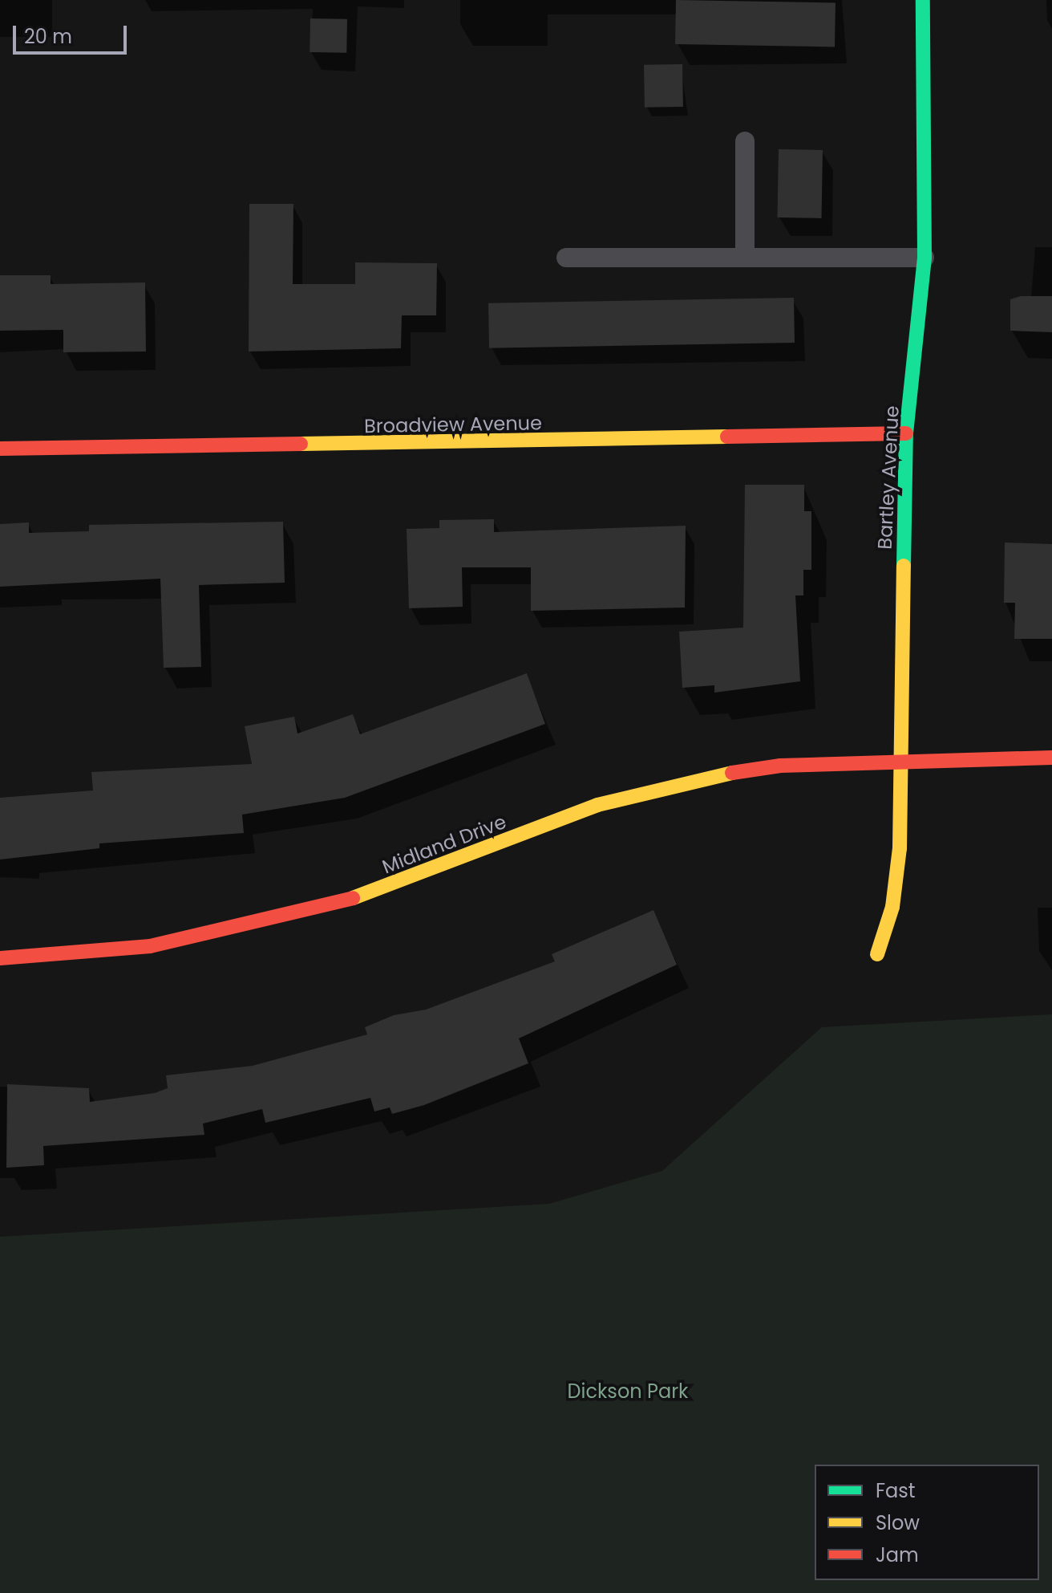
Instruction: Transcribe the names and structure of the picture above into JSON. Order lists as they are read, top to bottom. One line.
{"streets":{"street":["Broadview Avenue","Bartley Avenue","Midland Drive"]},"crossings":[["Broadview Avenue","Bartley Avenue"],["Bartley Avenue","Midland Drive"]],"parks":["Dickson Park"],"legend":["Fast","Slow","Jam"],"scale_bar":"20 m"}
